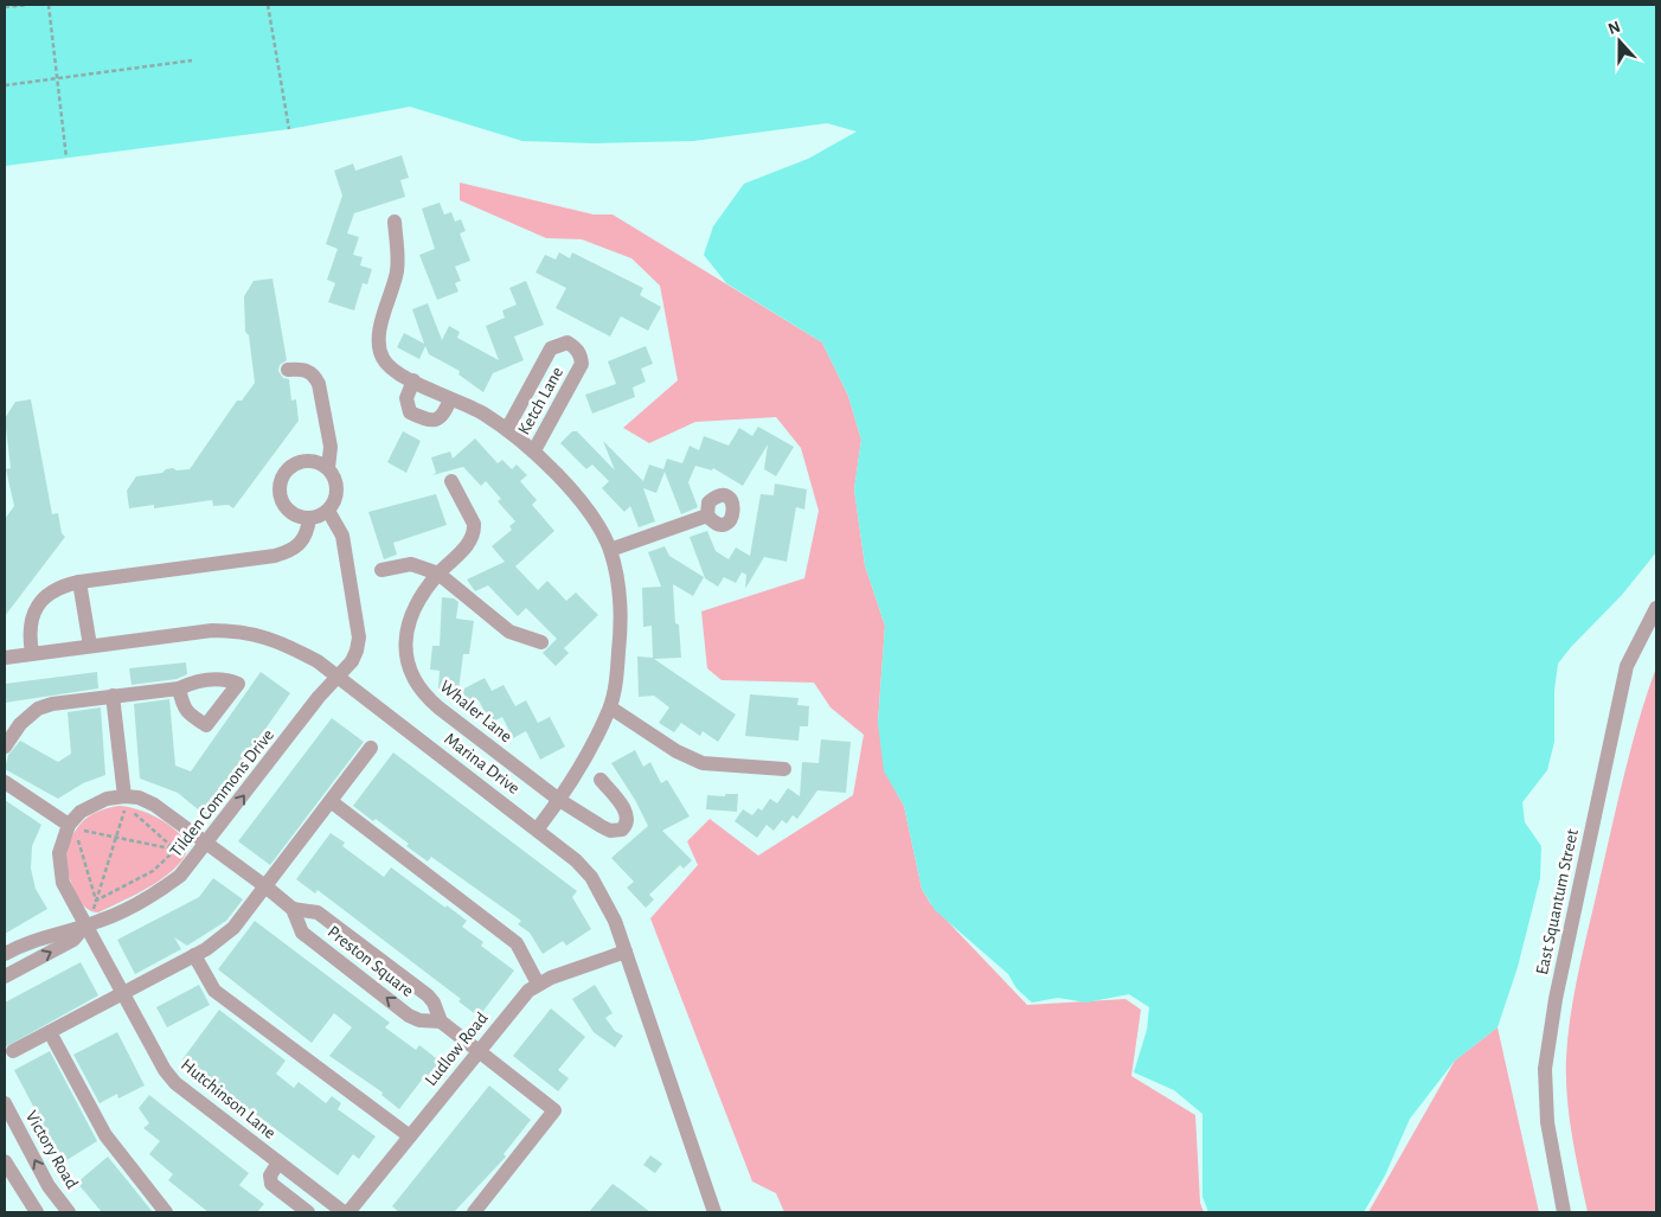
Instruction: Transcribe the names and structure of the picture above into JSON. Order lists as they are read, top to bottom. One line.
{"streets":{"street":["Ketch Lane","Whaler Lane","Marina Drive","Tilden Commons Drive","East Squantum Street","Preston Square","Ludlow Road","Hutchinson Lane","Victory Road"]},"crossings":[["Marina Drive","Tilden Commons Drive"],["Marina Drive","Ludlow Road"],["Tilden Commons Drive","Preston Square"],["Tilden Commons Drive","Hutchinson Lane"],["Preston Square","Ludlow Road"],["Ludlow Road","Hutchinson Lane"]],"north":"top"}
